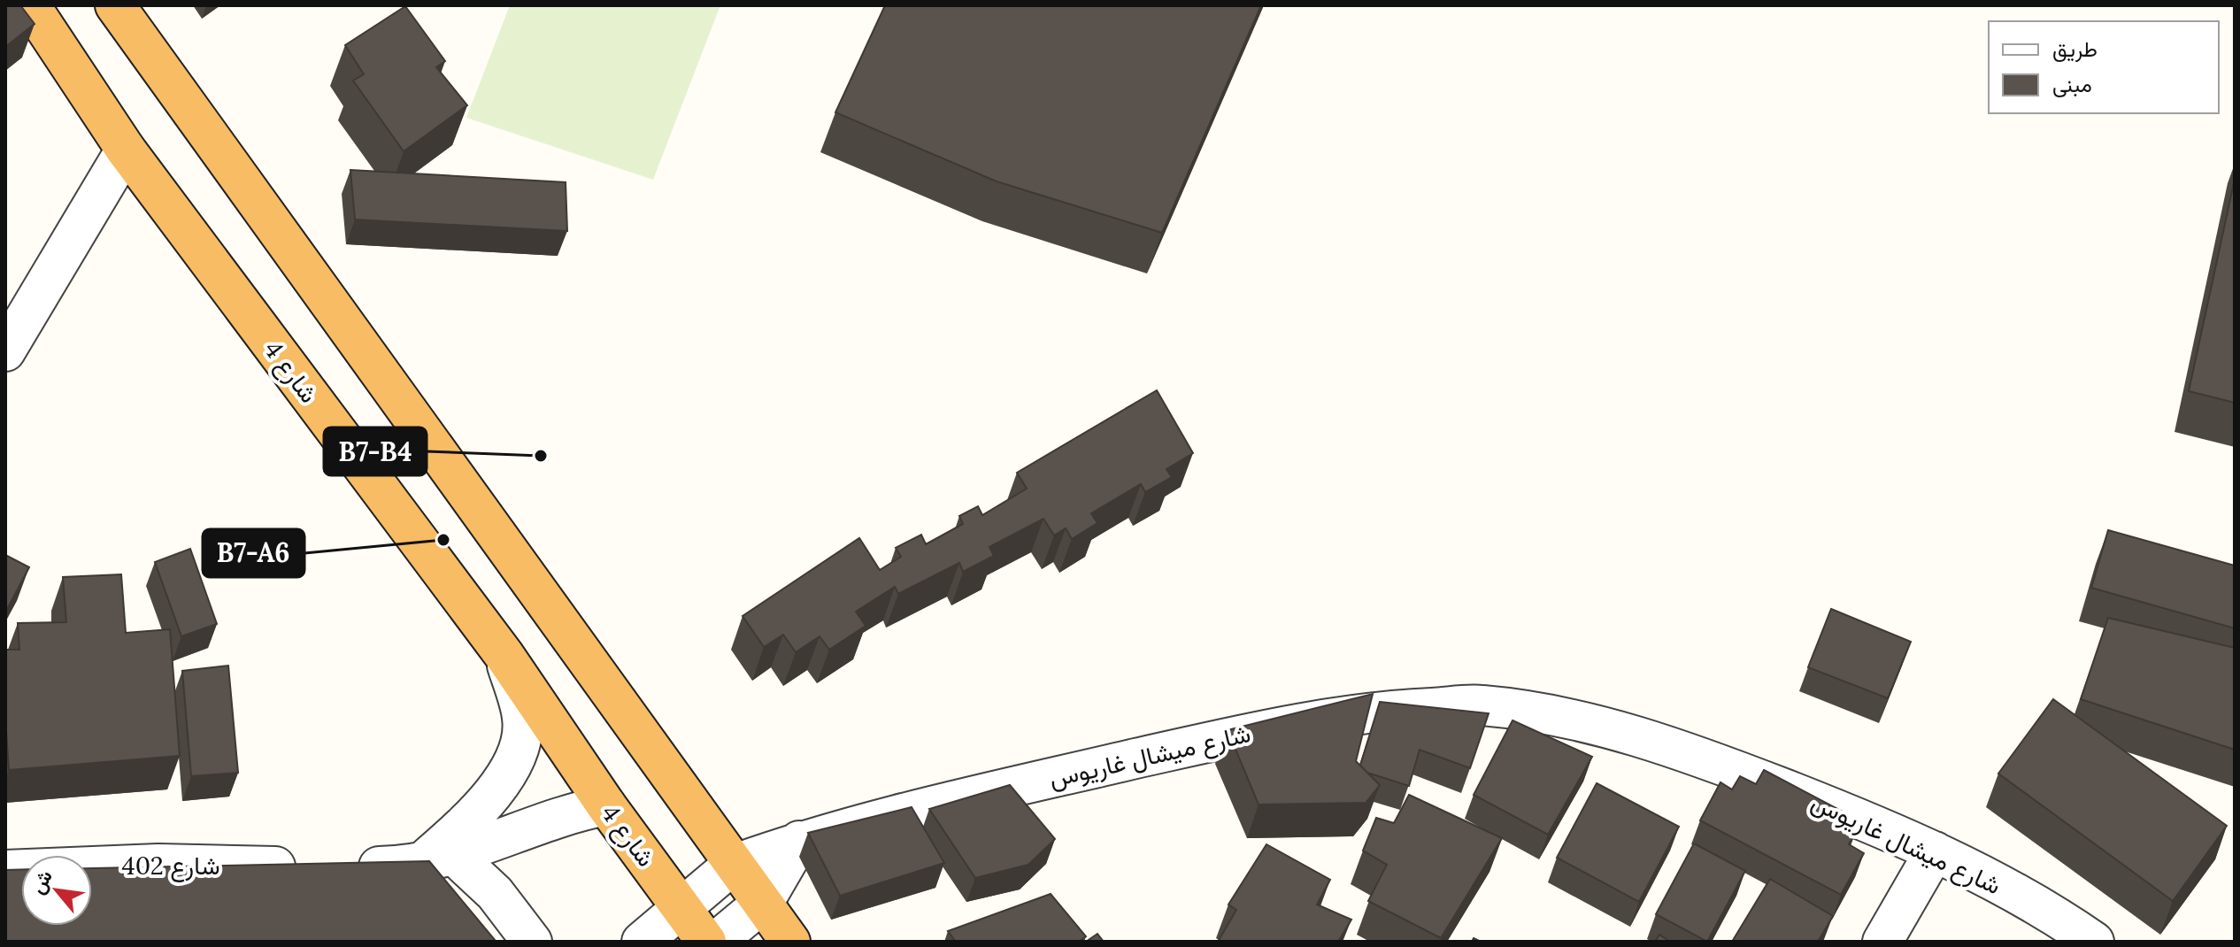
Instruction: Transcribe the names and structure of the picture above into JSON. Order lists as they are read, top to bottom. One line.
{"streets":{"highway":["شارع 4"],"street":["شارع ميشال غاريوس","شارع 402"]},"crossings":[["شارع 4","شارع ميشال غاريوس"]],"places":["B7-B4","B7-A6"],"legend":["طريق","مبنى"],"north":"top left"}
